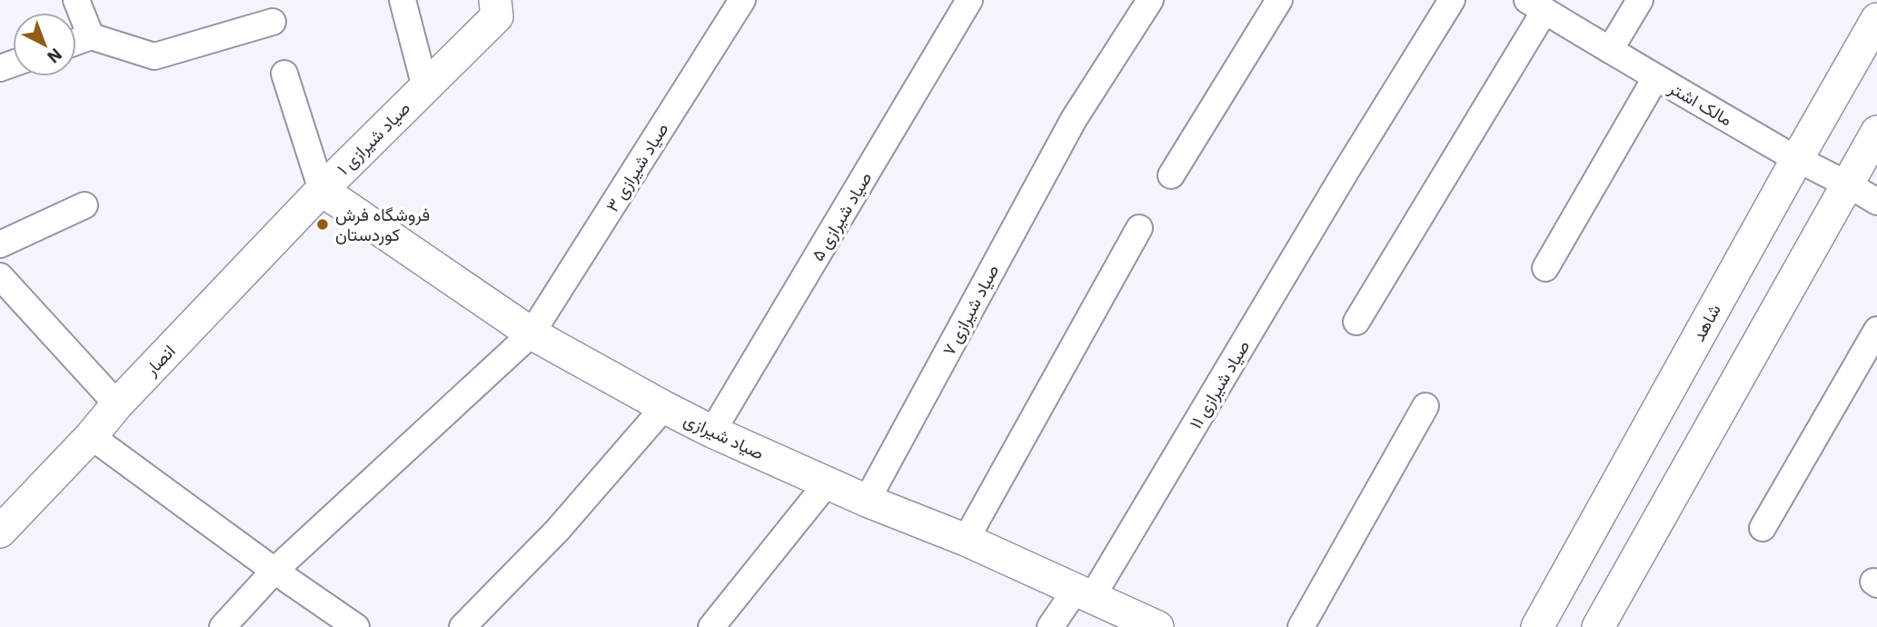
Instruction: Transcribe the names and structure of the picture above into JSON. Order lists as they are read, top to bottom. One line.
{"streets":{"street":["مالک اشتر","صیاد شیرازی ۱","صیاد شیرازی ۳","صیاد شیرازی ۵","صیاد شیرازی ۷","شاهد","انصار","صیاد شیرازی ۱۱","صیاد شیرازی"]},"crossings":[["مالک اشتر","شاهد"],["صیاد شیرازی ۱","انصار"],["صیاد شیرازی ۱","صیاد شیرازی"],["صیاد شیرازی ۳","صیاد شیرازی"],["صیاد شیرازی ۵","صیاد شیرازی"],["صیاد شیرازی ۷","صیاد شیرازی"],["انصار","صیاد شیرازی"],["صیاد شیرازی ۱۱","صیاد شیرازی"]],"places":["فروشگاه فرش کوردستان"],"north":"bottom right"}
